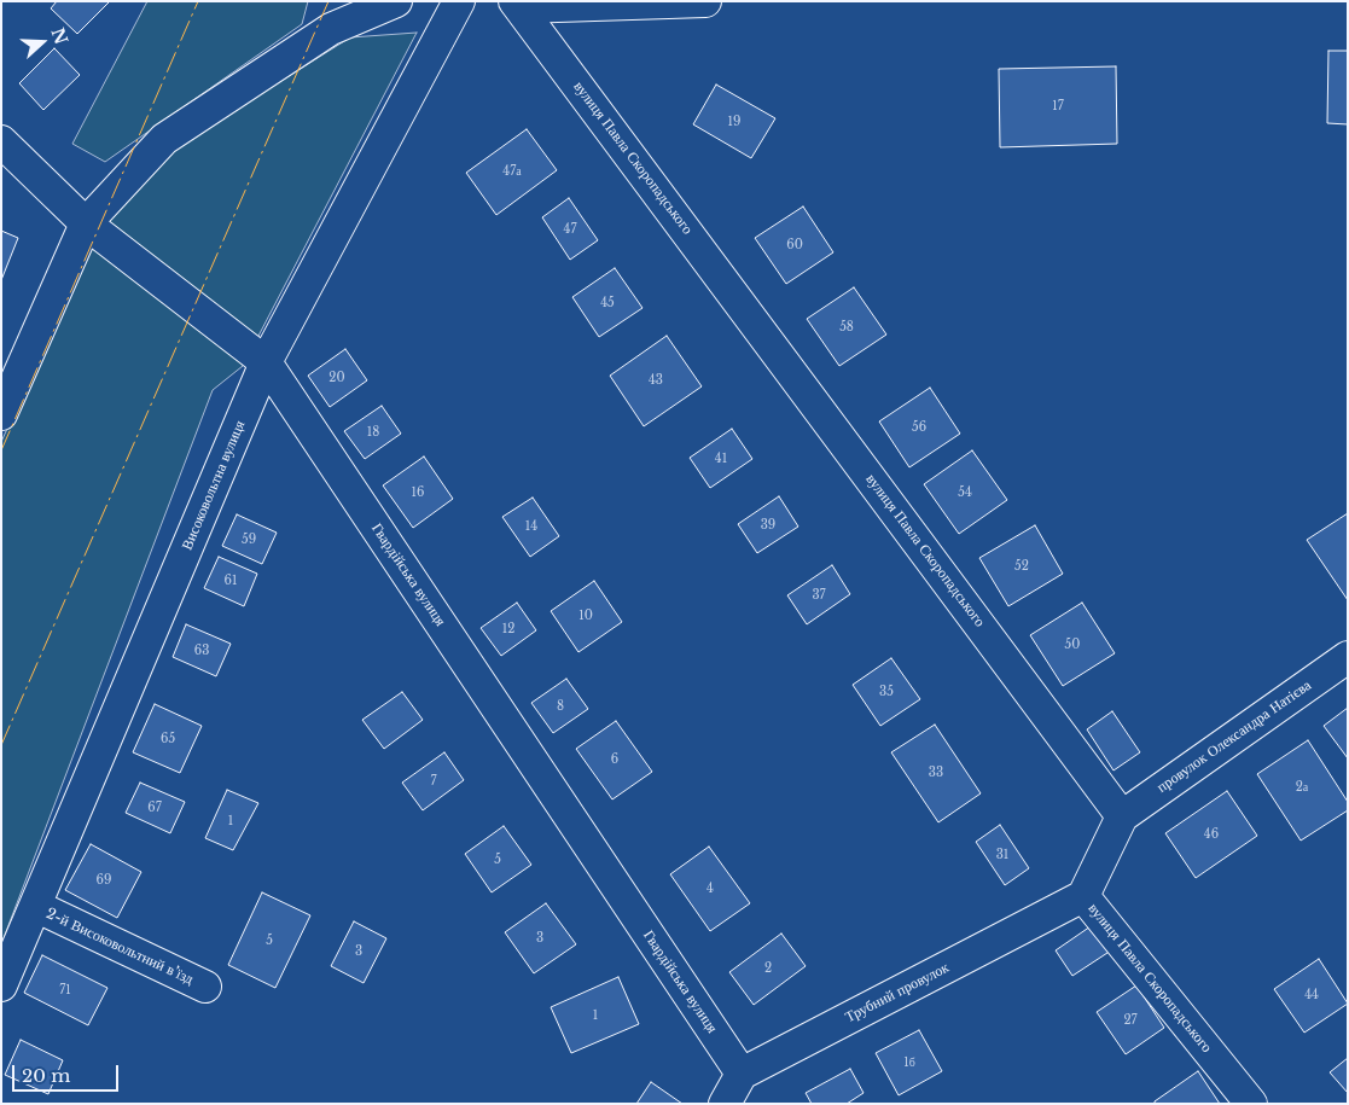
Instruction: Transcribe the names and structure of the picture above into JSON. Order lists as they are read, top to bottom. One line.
{"streets":{"street":["вулиця Павла Скоропадського","Високовольтна вулиця","Гвардійська вулиця","провулок Олександра Натієва","2-й Високовольтний в’їзд","Трубний провулок"]},"crossings":[["вулиця Павла Скоропадського","провулок Олександра Натієва"],["вулиця Павла Скоропадського","Трубний провулок"],["Високовольтна вулиця","Гвардійська вулиця"],["Високовольтна вулиця","2-й Високовольтний в’їзд"],["Гвардійська вулиця","Трубний провулок"]],"house_numbers":["17","19","47а","47","60","45","58","20","43","56","18","41","16","54","39","14","59","52","61","37","10","12","50","63","35","8","65","6","33","7","2а","67","1","46","31","5","69","4","3","5","3","2","71","44","1","27","1б"],"scale_bar":"20 m","north":"right"}
